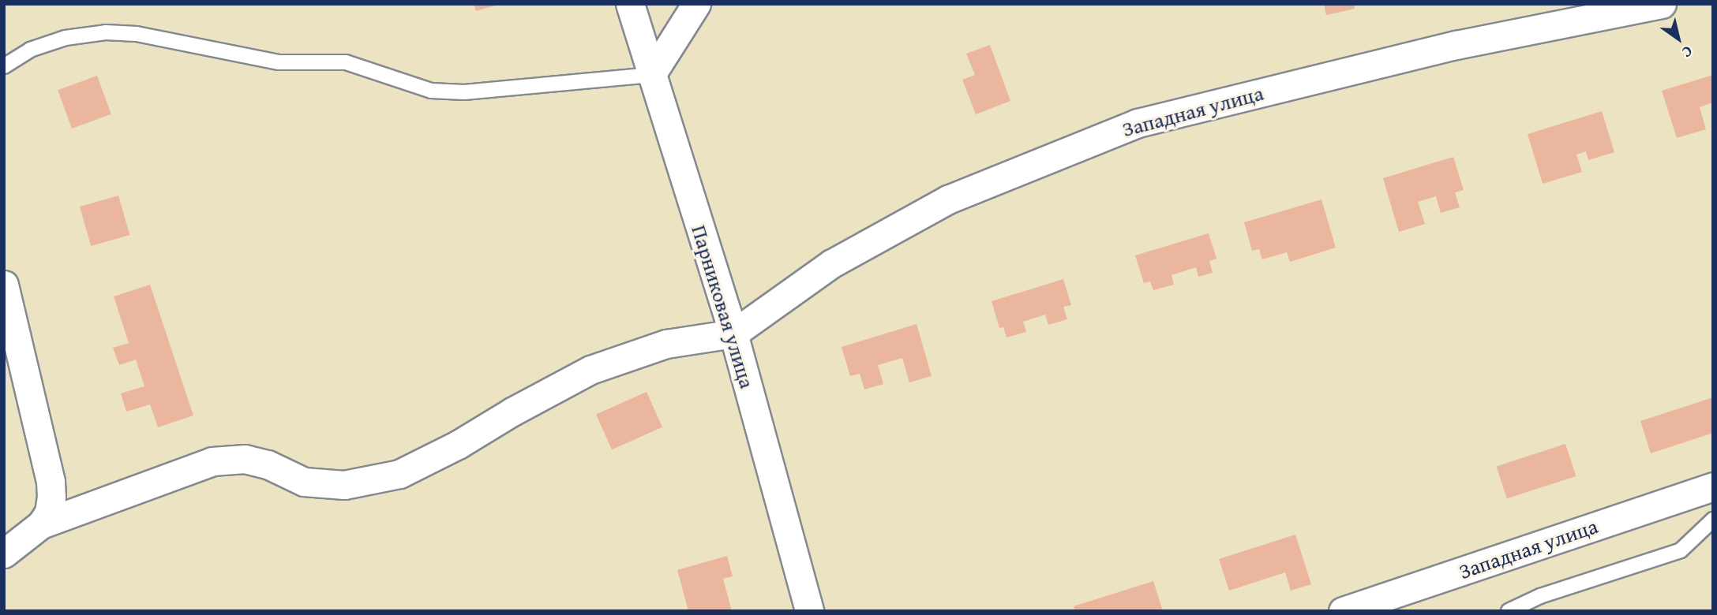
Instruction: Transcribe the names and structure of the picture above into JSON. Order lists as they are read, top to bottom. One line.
{"streets":{"street":["Западная улица","Парниковая улица"]},"crossings":[["Западная улица","Парниковая улица"]],"north":"bottom right"}
